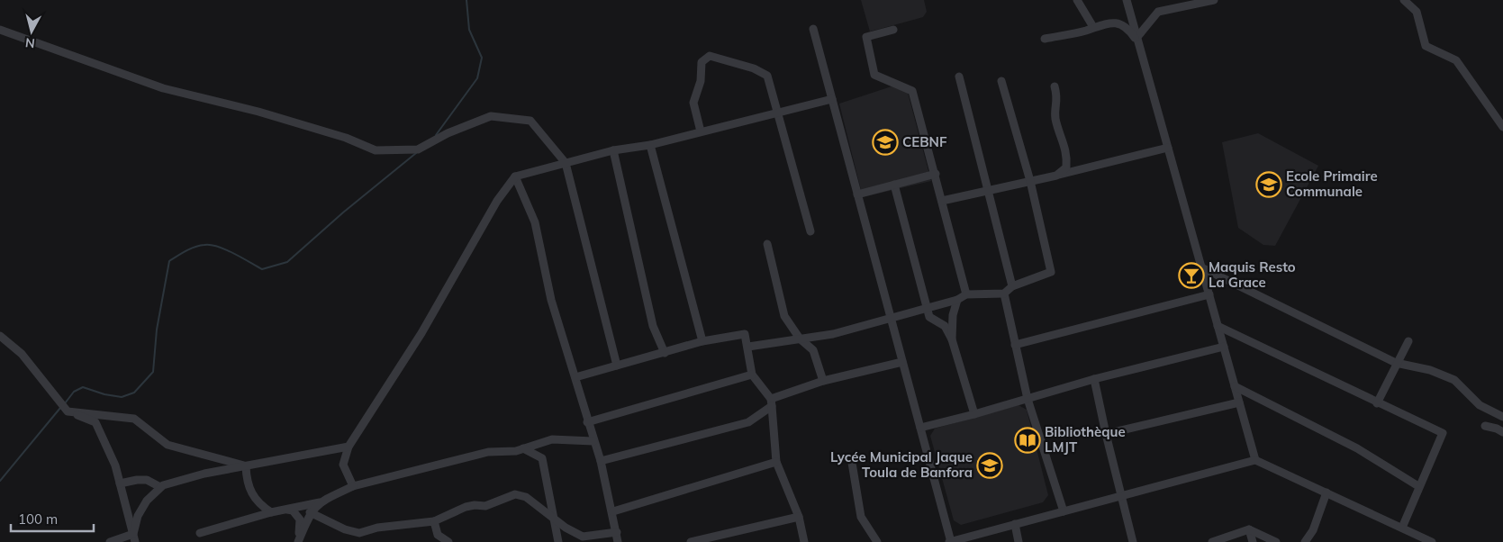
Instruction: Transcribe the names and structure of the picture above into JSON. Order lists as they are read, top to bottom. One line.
{"places":{"school or university":["CEBNF","Ecole Primaire Communale","Lycée Municipal Jaque Toula de Banfora"],"bar":["Maquis Resto La Grace"],"library":["Bibliothèque LMJT"]},"scale_bar":"100 m","north":"bottom"}
